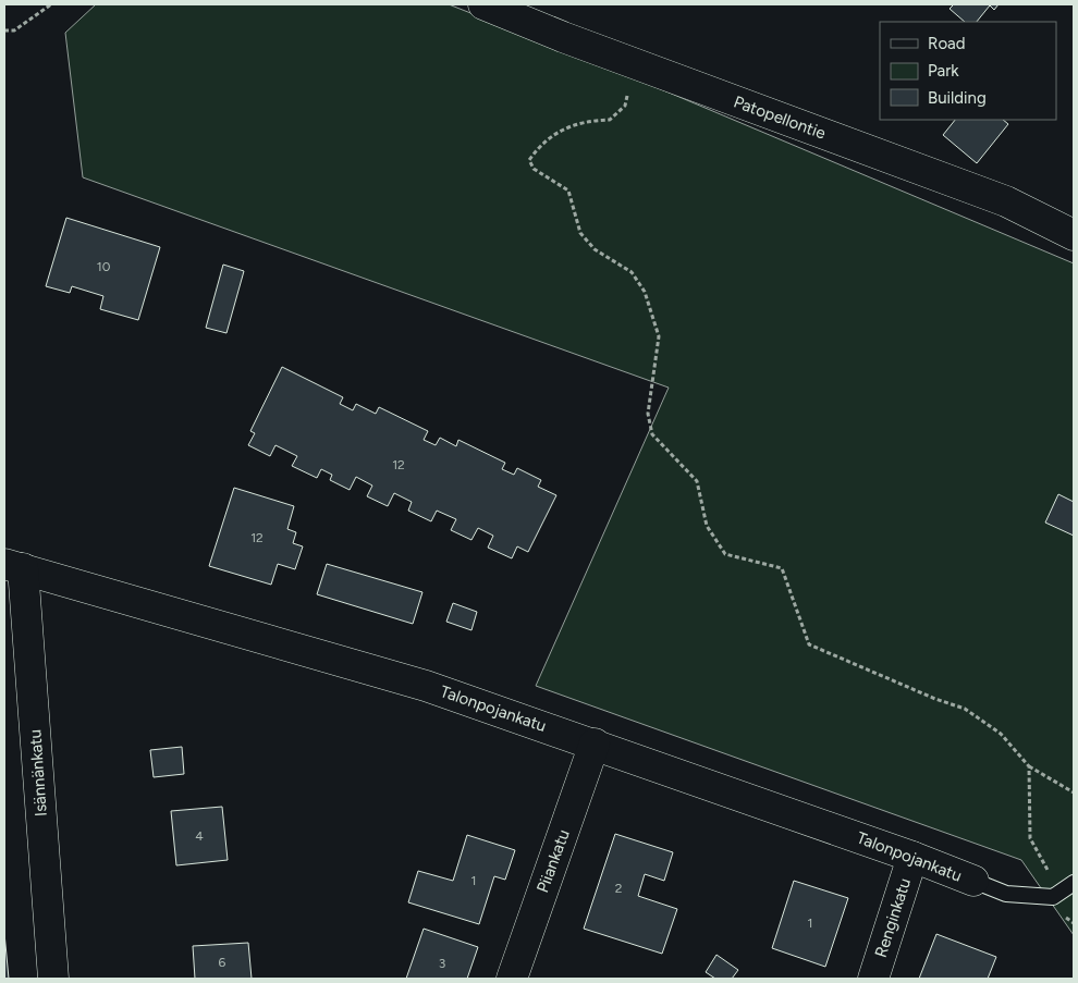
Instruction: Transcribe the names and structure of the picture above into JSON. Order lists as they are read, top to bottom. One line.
{"streets":{"street":["Patopellontie","Talonpojankatu","Isännänkatu","Piiankatu","Renginkatu"]},"crossings":[["Talonpojankatu","Isännänkatu"],["Talonpojankatu","Piiankatu"],["Talonpojankatu","Renginkatu"]],"house_numbers":["10","12","12","4","1","2","1","6","3"],"legend":["Road","Park","Building"]}
